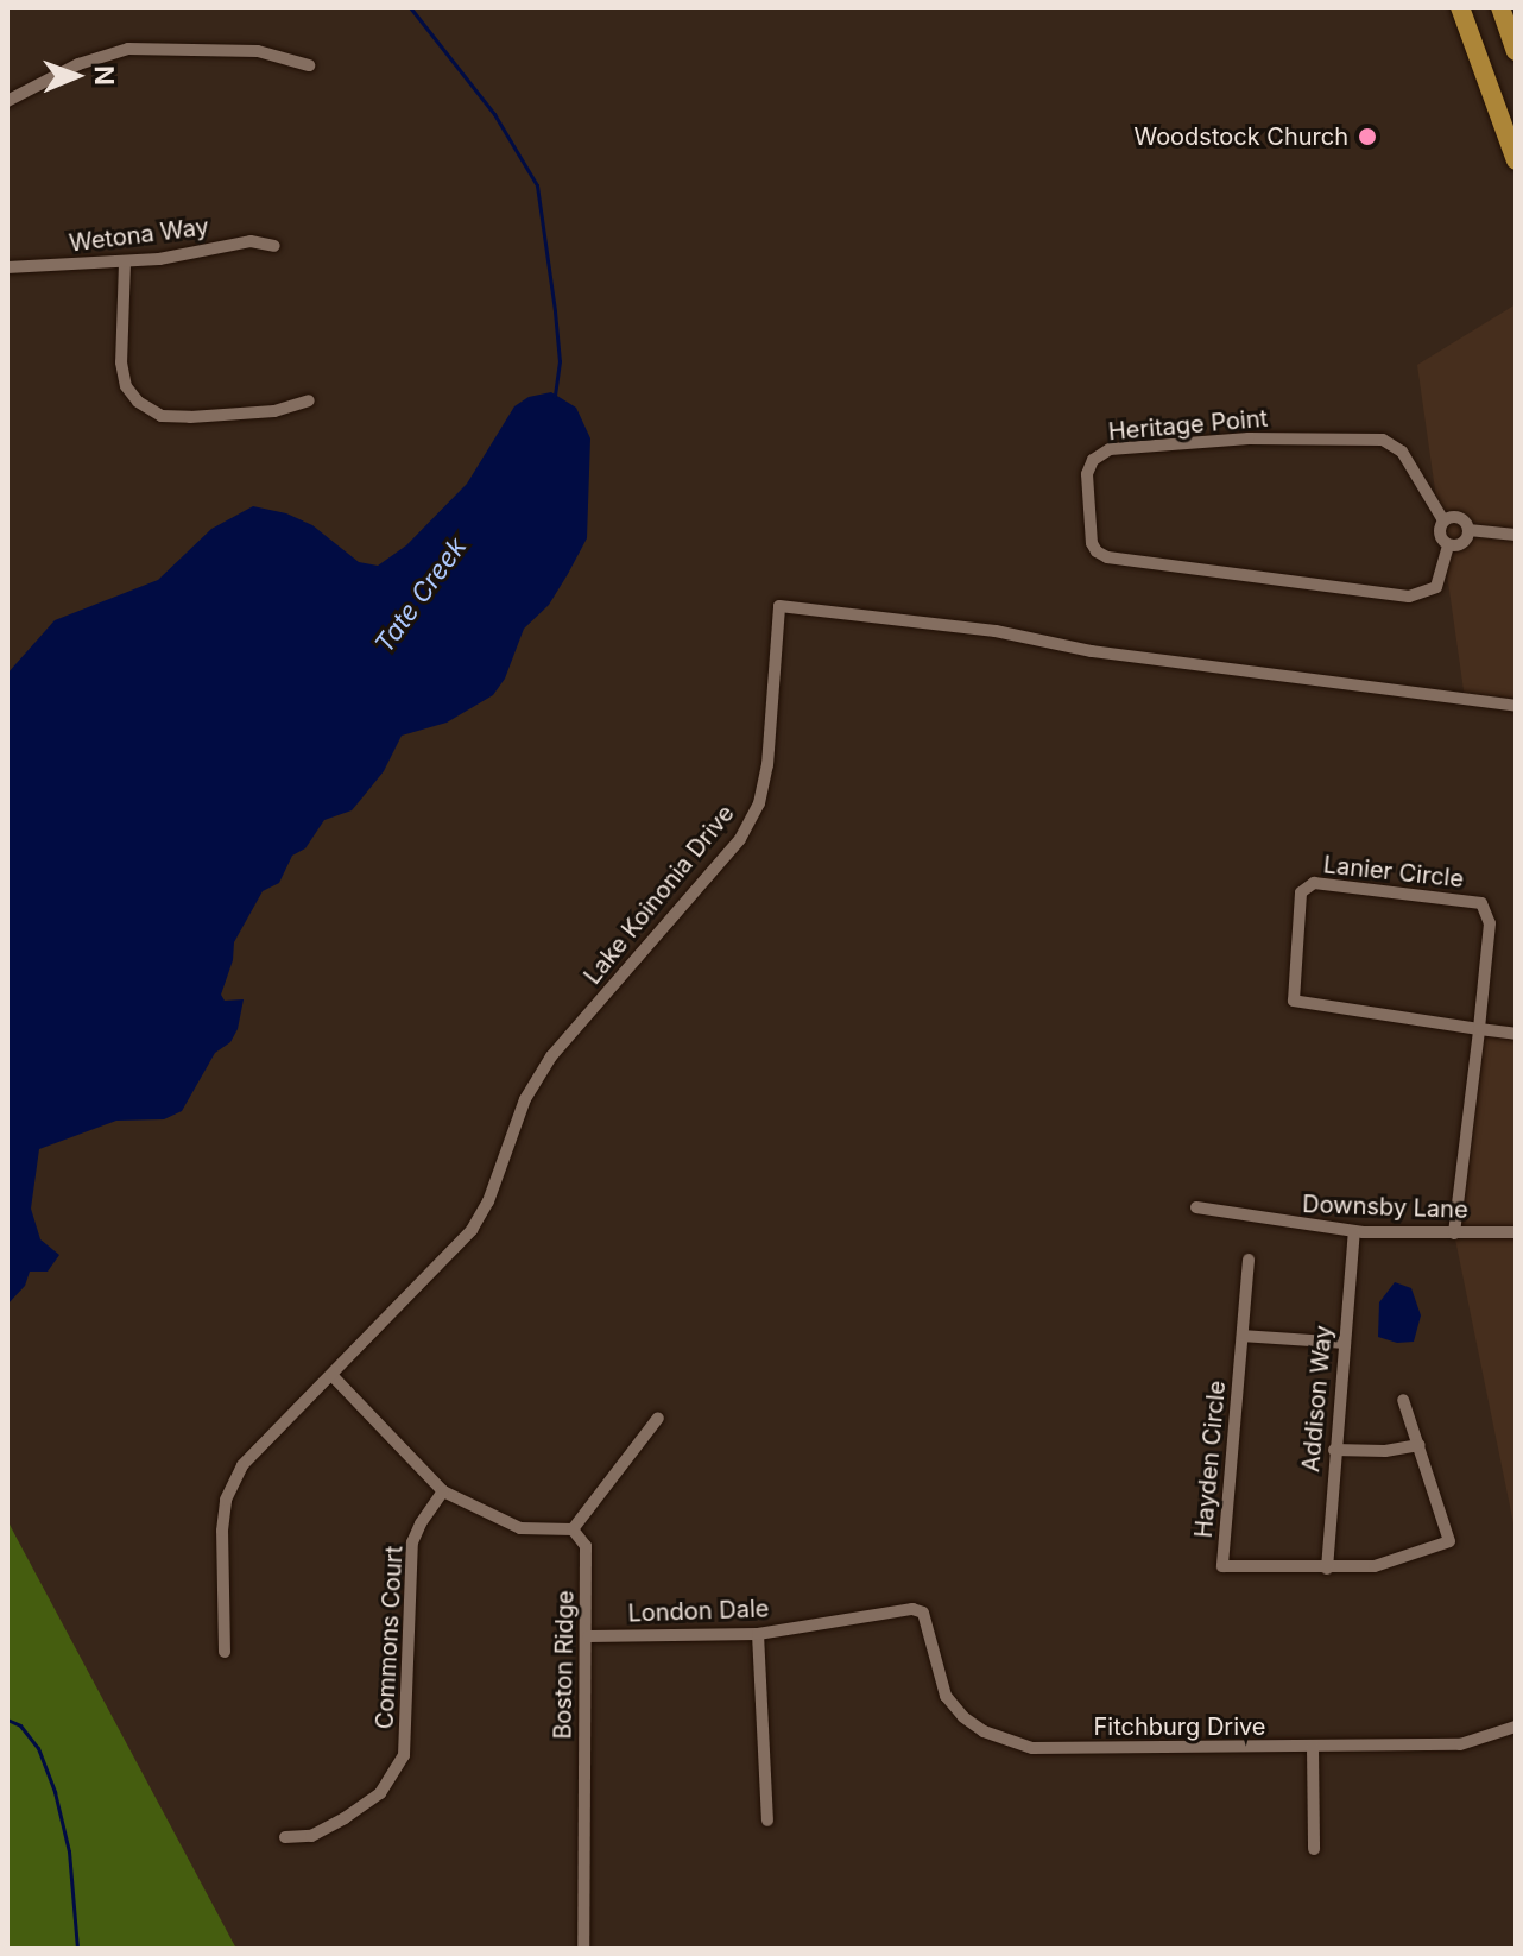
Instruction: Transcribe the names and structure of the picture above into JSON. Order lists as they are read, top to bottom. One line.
{"streets":{"street":["Wetona Way","Heritage Point","Lanier Circle","Lake Koinonia Drive","Downsby Lane","Addison Way","Hayden Circle","London Dale","Commons Court","Boston Ridge","Fitchburg Drive"]},"crossings":[["Lanier Circle","Downsby Lane"],["Downsby Lane","Addison Way"],["Addison Way","Hayden Circle"],["London Dale","Boston Ridge"],["London Dale","Fitchburg Drive"]],"water":["Tate Creek"],"places":["Woodstock Church"],"north":"right"}
